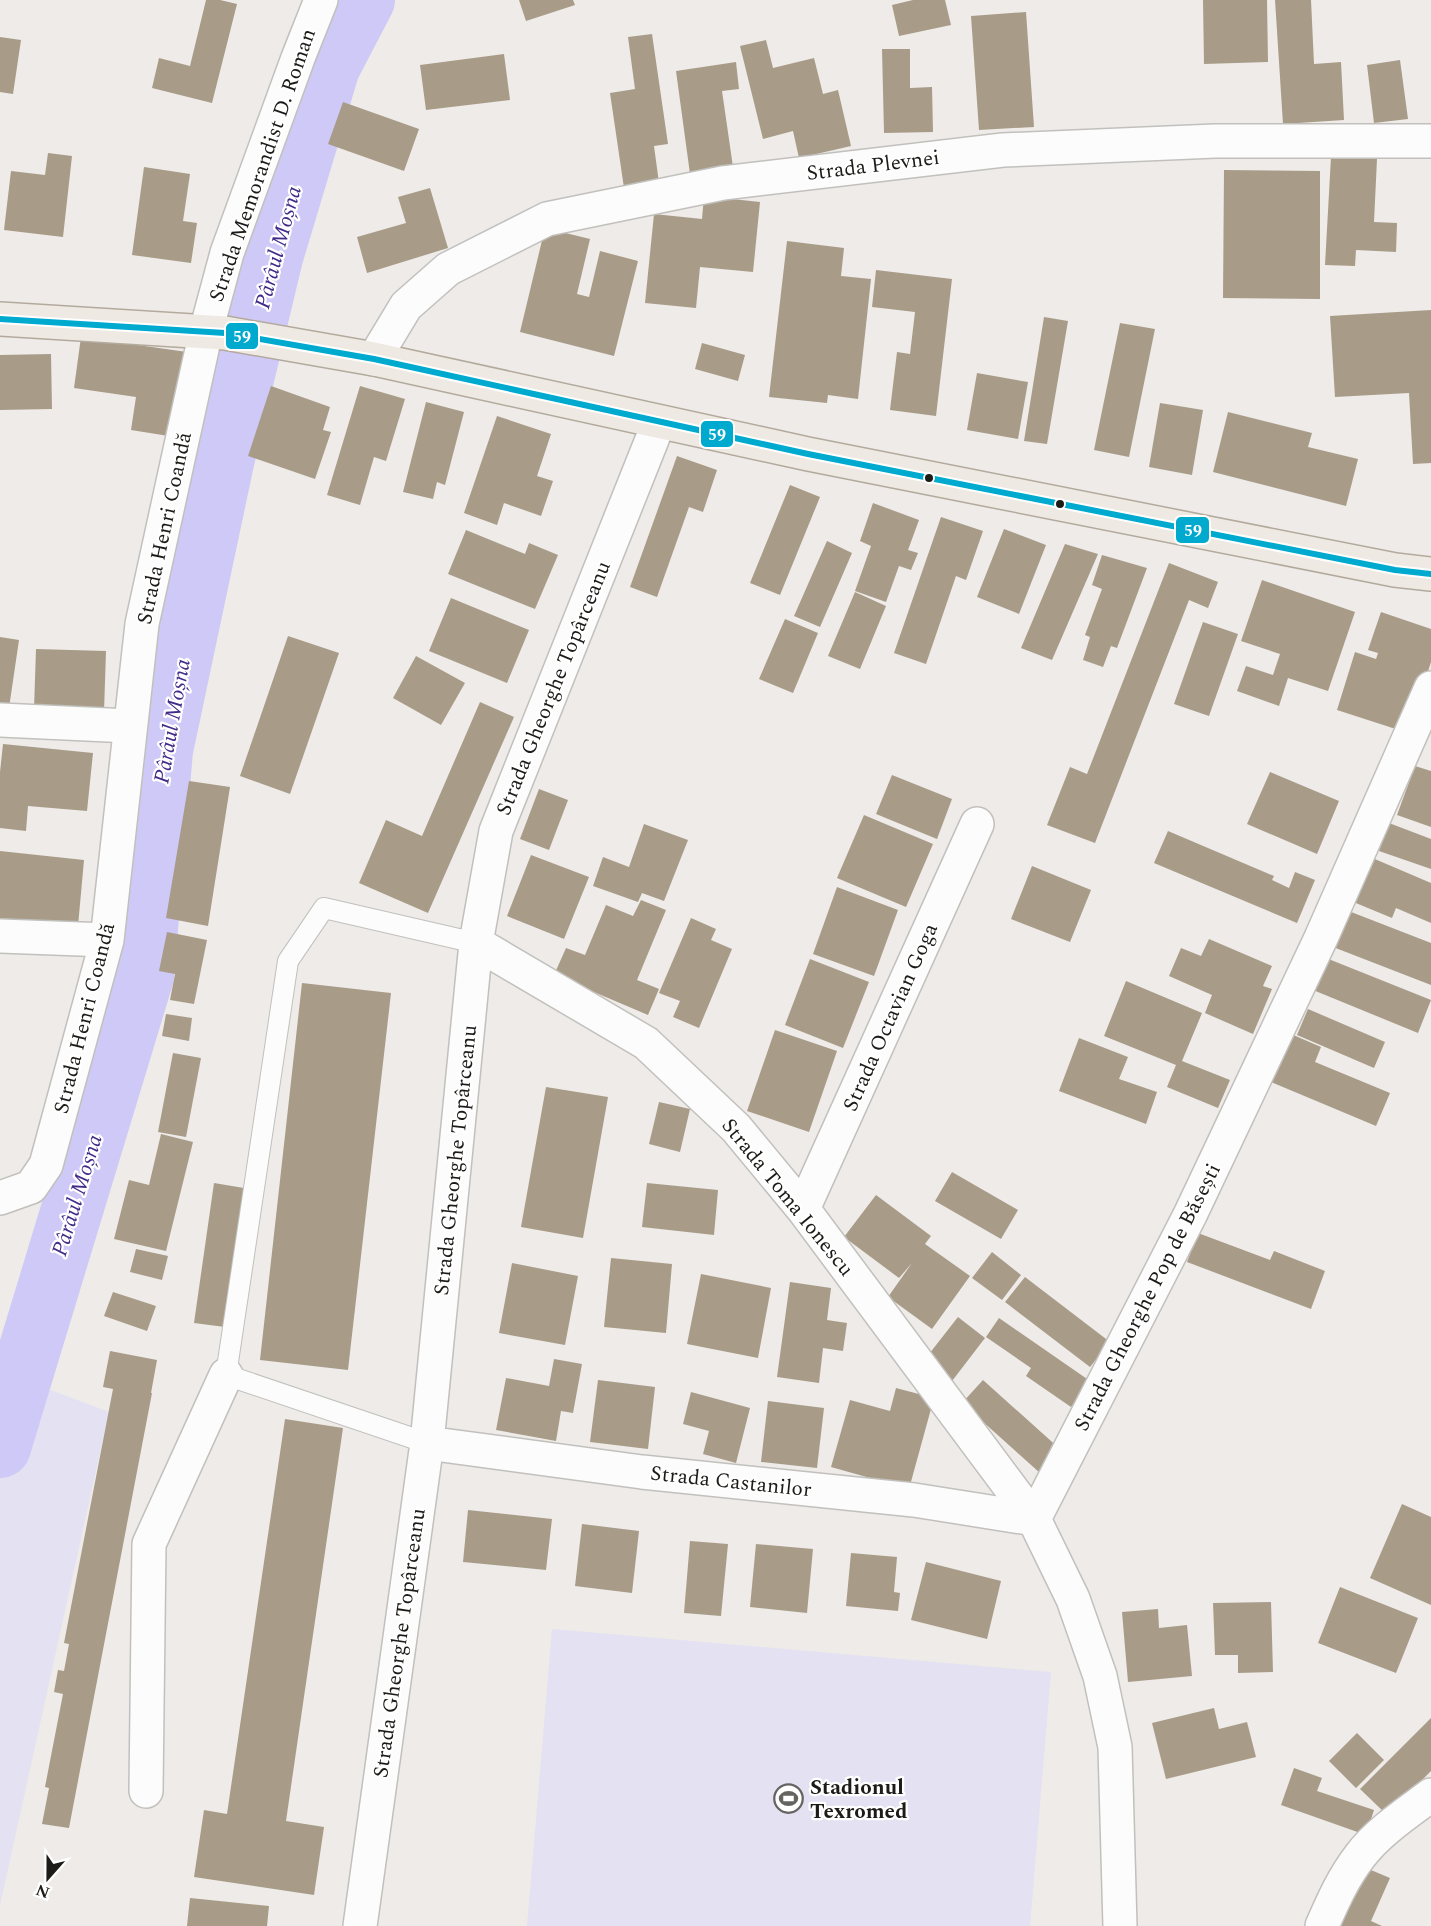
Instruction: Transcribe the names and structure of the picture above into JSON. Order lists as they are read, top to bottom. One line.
{"streets":{"street":["Strada Memorandist D. Roman","Strada Plevnei","Strada Henri Coandă","Strada Gheorghe Topârceanu","Strada Octavian Goga","Strada Toma Ionescu","Strada Gheorghe Pop de Băsești","Strada Castanilor"]},"crossings":[["Strada Memorandist D. Roman","Strada Henri Coandă"],["Strada Gheorghe Topârceanu","Strada Toma Ionescu"],["Strada Gheorghe Topârceanu","Strada Castanilor"],["Strada Octavian Goga","Strada Toma Ionescu"],["Strada Toma Ionescu","Strada Gheorghe Pop de Băsești"],["Strada Toma Ionescu","Strada Castanilor"],["Strada Gheorghe Pop de Băsești","Strada Castanilor"]],"water":["Pârâul Moșna"],"places":{"sports":["Stadionul Texromed"]},"lines":["transit line 59"],"north":"bottom"}
